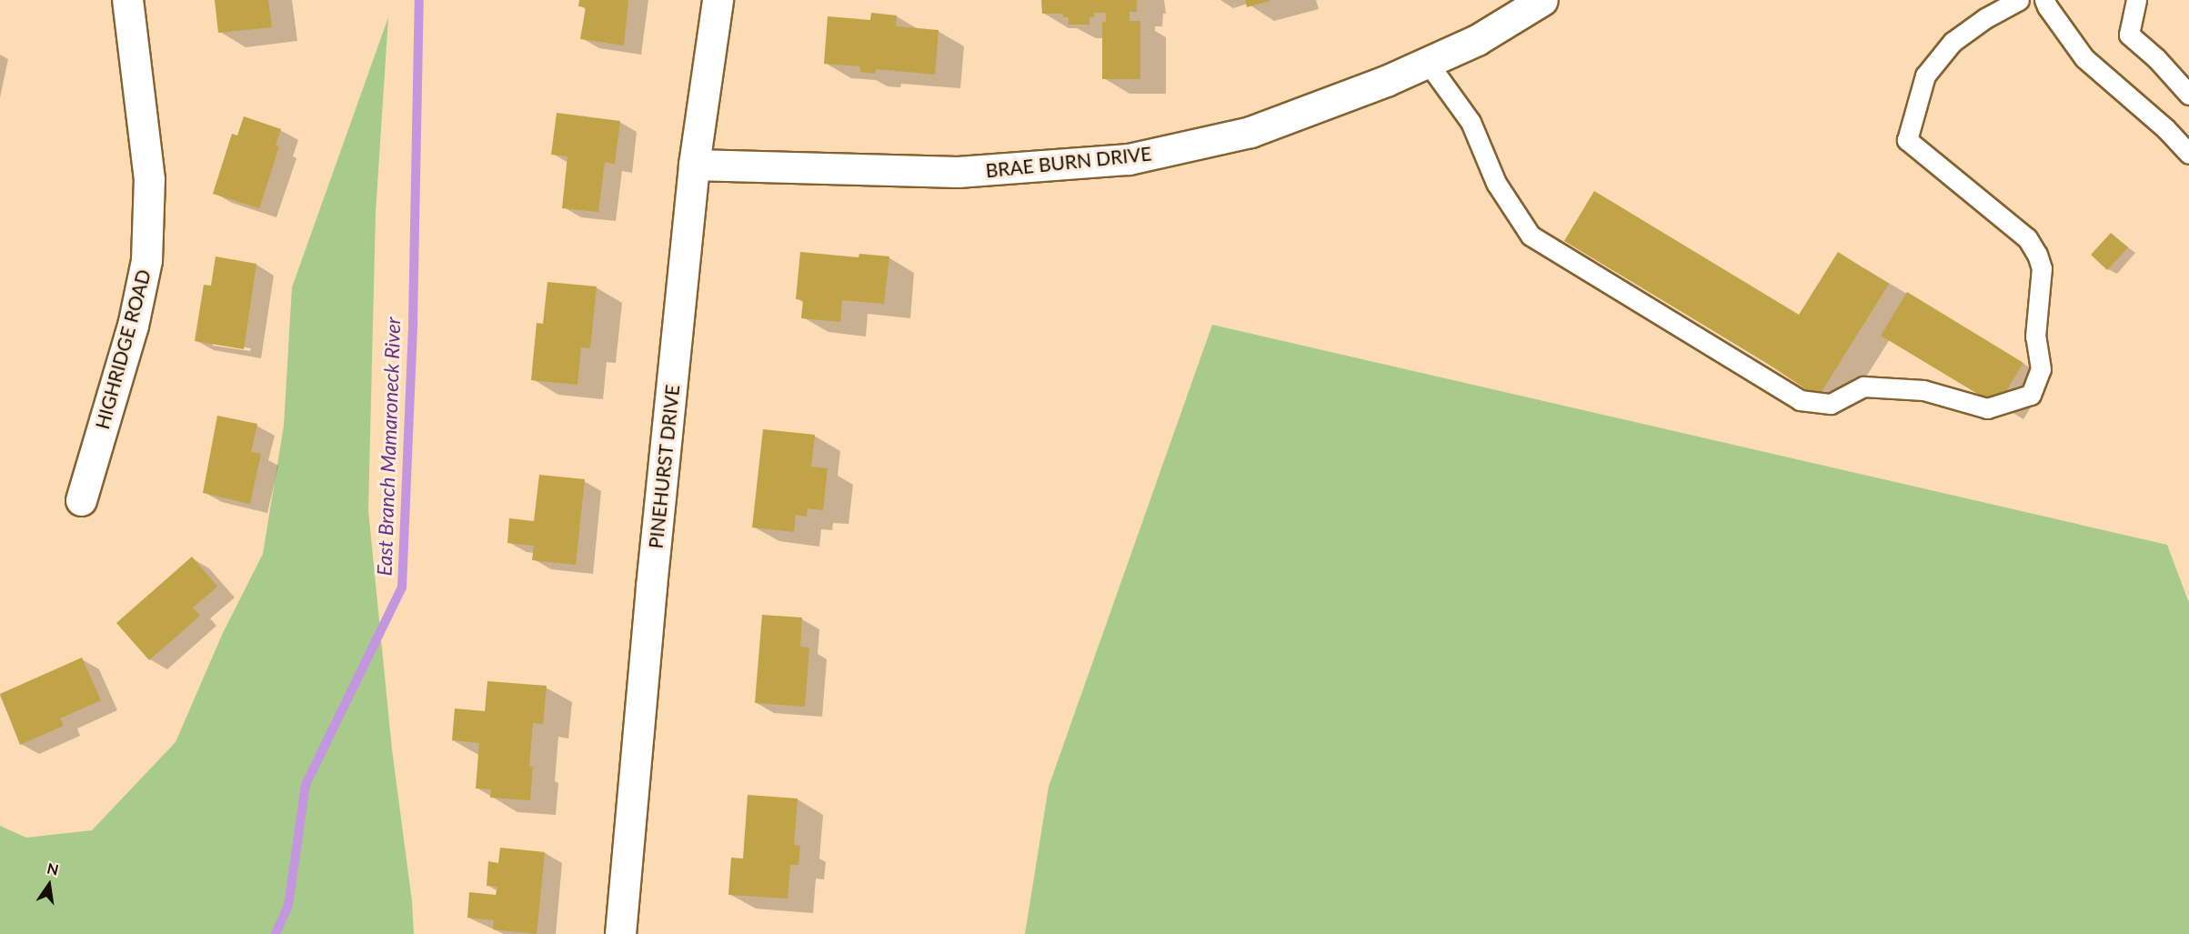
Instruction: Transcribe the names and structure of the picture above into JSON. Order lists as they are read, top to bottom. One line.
{"streets":{"street":["BRAE BURN DRIVE","HIGHRIDGE ROAD","PINEHURST DRIVE"]},"crossings":[["BRAE BURN DRIVE","PINEHURST DRIVE"]],"water":["East Branch Mamaroneck River"],"north":"top"}
